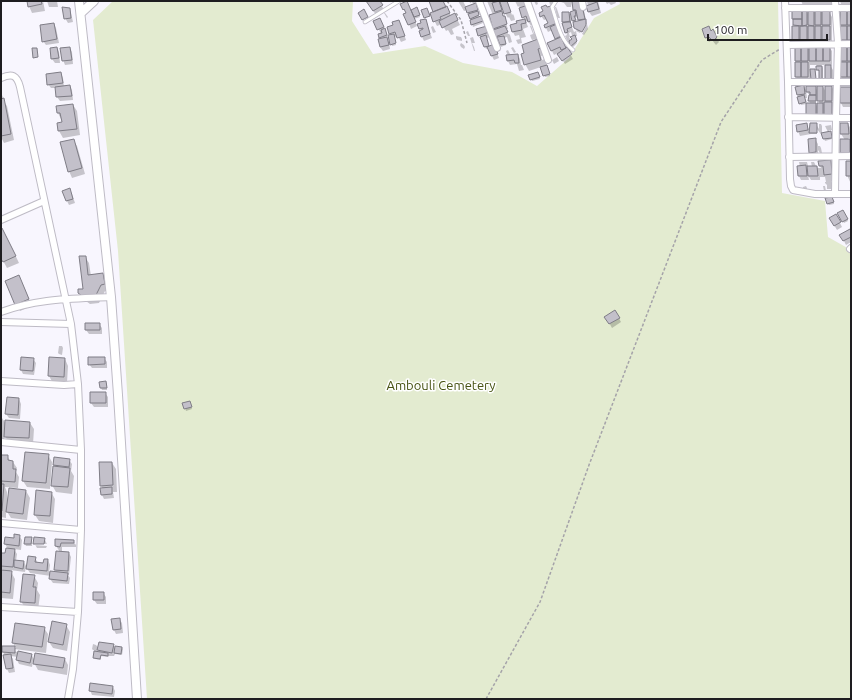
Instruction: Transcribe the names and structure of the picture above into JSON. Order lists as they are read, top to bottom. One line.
{"parks":["Ambouli Cemetery"],"scale_bar":"100 m"}
